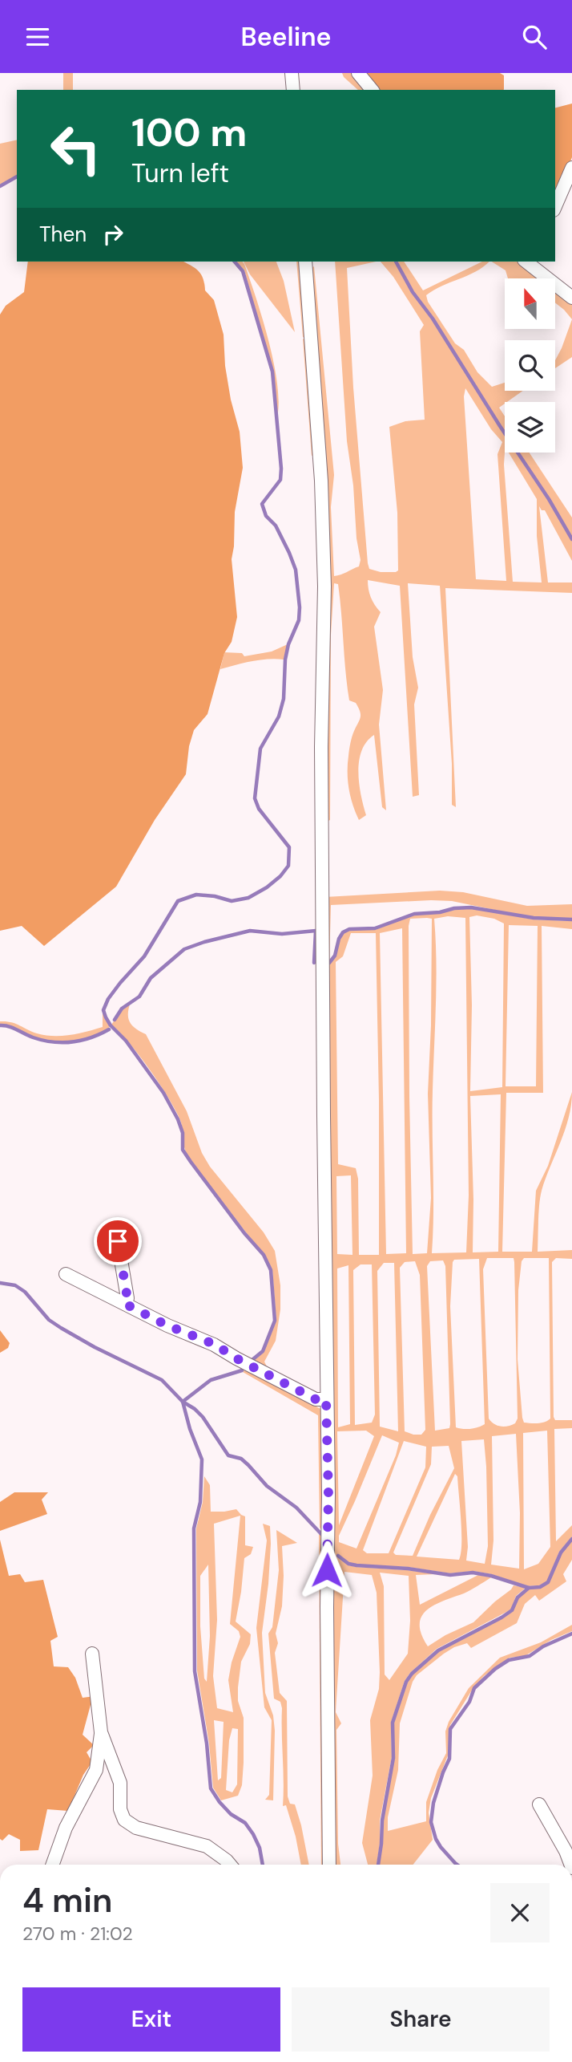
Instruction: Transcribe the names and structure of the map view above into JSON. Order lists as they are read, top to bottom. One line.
{"north":"top","page":{"header":"Beeline","turn":["100 m","Turn left"],"then":"Then","heading":["4 min","270 m · 21:02"],"buttons":["Exit","Share"]}}
